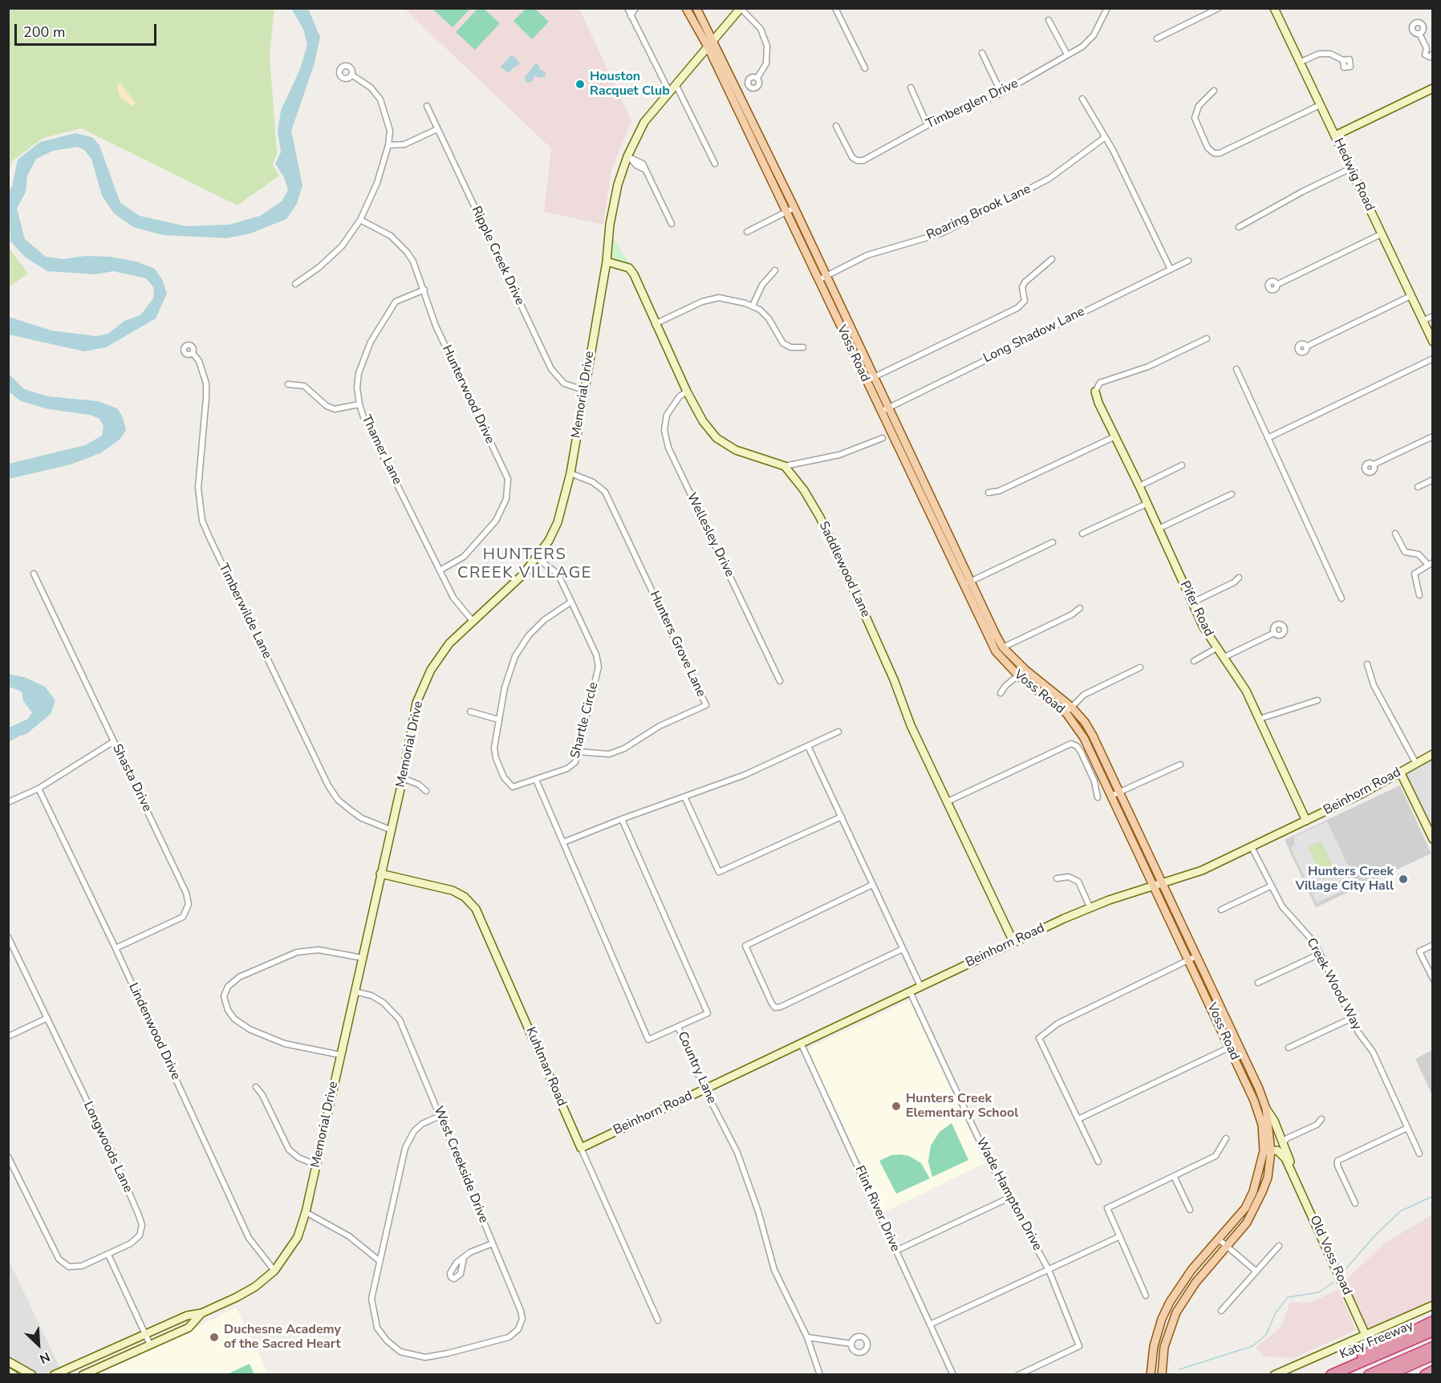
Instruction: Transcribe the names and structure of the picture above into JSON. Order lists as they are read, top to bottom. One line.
{"streets":{"highway":["Katy Freeway"],"main road":["Voss Road"],"street":["Timberglen Drive","Hedwig Road","Roaring Brook Lane","Ripple Creek Drive","Long Shadow Lane","Hunterwood Drive","Memorial Drive","Thamer Lane","Wellesley Drive","Saddlewood Lane","Pifer Road","Timberwilde Lane","Hunters Grove Lane","Shartle Circle","Shasta Drive","Beinhorn Road","Creek Wood Way","Lindenwood Drive","Kuhlman Road","Country Lane","Longwoods Lane","West Creekside Drive","Wade Hampton Drive","Flint River Drive","Old Voss Road"]},"crossings":[["Roaring Brook Lane","Voss Road"],["Ripple Creek Drive","Memorial Drive"],["Long Shadow Lane","Voss Road"],["Voss Road","Memorial Drive"],["Voss Road","Beinhorn Road"],["Voss Road","Old Voss Road"],["Hunterwood Drive","Thamer Lane"],["Memorial Drive","Thamer Lane"],["Memorial Drive","Timberwilde Lane"],["Memorial Drive","Hunters Grove Lane"],["Memorial Drive","Shartle Circle"],["Memorial Drive","Lindenwood Drive"],["Memorial Drive","Kuhlman Road"],["Memorial Drive","West Creekside Drive"],["Saddlewood Lane","Beinhorn Road"],["Pifer Road","Beinhorn Road"],["Hunters Grove Lane","Shartle Circle"],["Shartle Circle","Country Lane"],["Shasta Drive","Lindenwood Drive"],["Beinhorn Road","Creek Wood Way"],["Beinhorn Road","Kuhlman Road"],["Beinhorn Road","Country Lane"],["Beinhorn Road","Wade Hampton Drive"],["Beinhorn Road","Flint River Drive"]],"districts":["HUNTERS CREEK VILLAGE"],"places":["Houston Racquet Club","Hunters Creek Village City Hall","Hunters Creek Elementary School","Duchesne Academy of the Sacred Heart"],"scale_bar":"200 m","north":"bottom right"}
